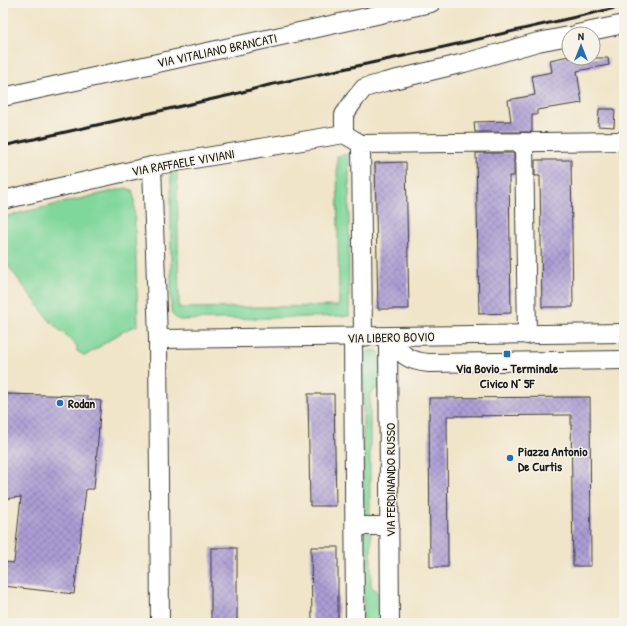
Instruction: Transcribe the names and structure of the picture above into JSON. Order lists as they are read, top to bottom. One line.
{"streets":{"street":["VIA VITALIANO BRANCATI","VIA RAFFAELE VIVIANI","VIA LIBERO BOVIO","VIA FERDINANDO RUSSO"]},"crossings":[["VIA LIBERO BOVIO","VIA FERDINANDO RUSSO"]],"places":{"transit":["Via Bovio - Terminale Civico N° 5F"],"other":["Rodan","Piazza Antonio De Curtis"]},"north":"top"}
